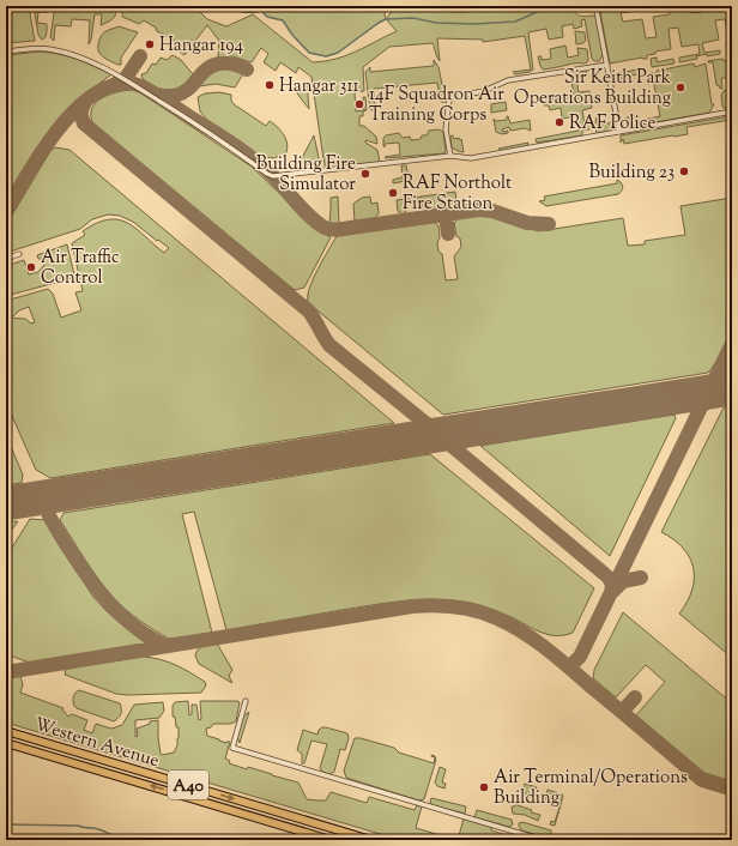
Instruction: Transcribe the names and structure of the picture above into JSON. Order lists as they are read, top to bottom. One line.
{"streets":{"highway":["Western Avenue","A40"]},"places":["Hangar 194","Hangar 311","Sir Keith Park Operations Building","14F Squadron Air Training Corps","RAF Police","Building 23","Building Fire Simulator","RAF Northolt Fire Station","Air Traffic Control","Air Terminal/Operations Building"]}
